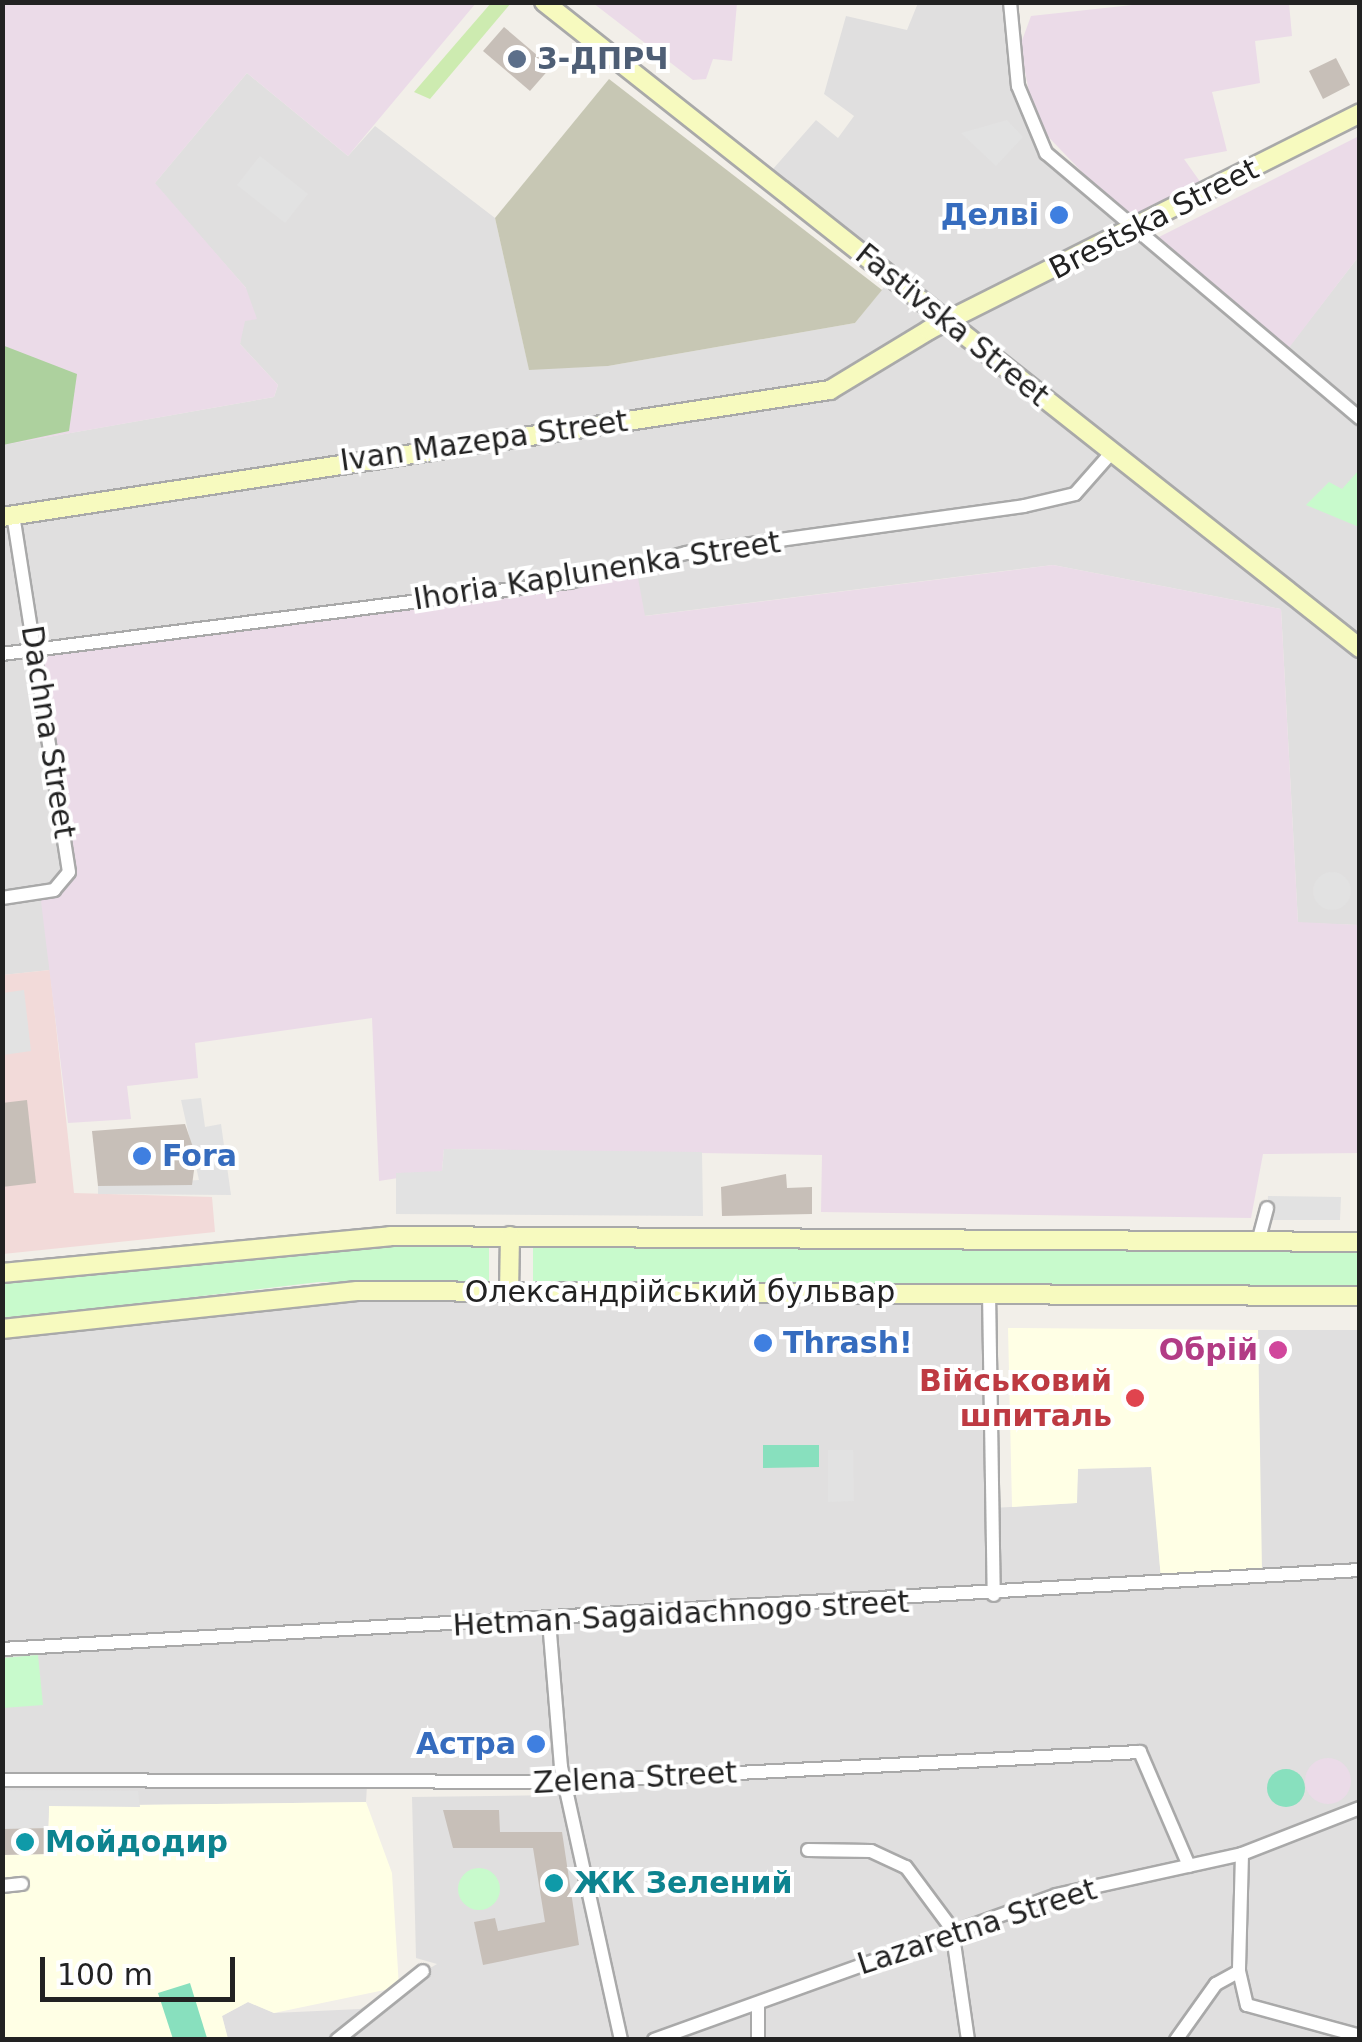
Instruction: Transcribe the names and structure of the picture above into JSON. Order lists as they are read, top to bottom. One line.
{"streets":{"main road":["Brestska Street","Fastivska Street","Ivan Mazepa Street","Олександрійський бульвар"],"street":["Ihoria Kaplunenka Street","Dachna Street","Hetman Sagaidachnogo street","Zelena Street","Lazaretna Street"]},"crossings":[["Brestska Street","Fastivska Street"],["Brestska Street","Ivan Mazepa Street"],["Fastivska Street","Ivan Mazepa Street"],["Fastivska Street","Ihoria Kaplunenka Street"],["Ivan Mazepa Street","Dachna Street"],["Ihoria Kaplunenka Street","Dachna Street"],["Zelena Street","Lazaretna Street"]],"places":["3-ДПРЧ","Делві","Fora","Thrash!","Обрій","Військовий шпиталь","Астра","Мойдодир","ЖК Зелений"],"scale_bar":"100 m"}
